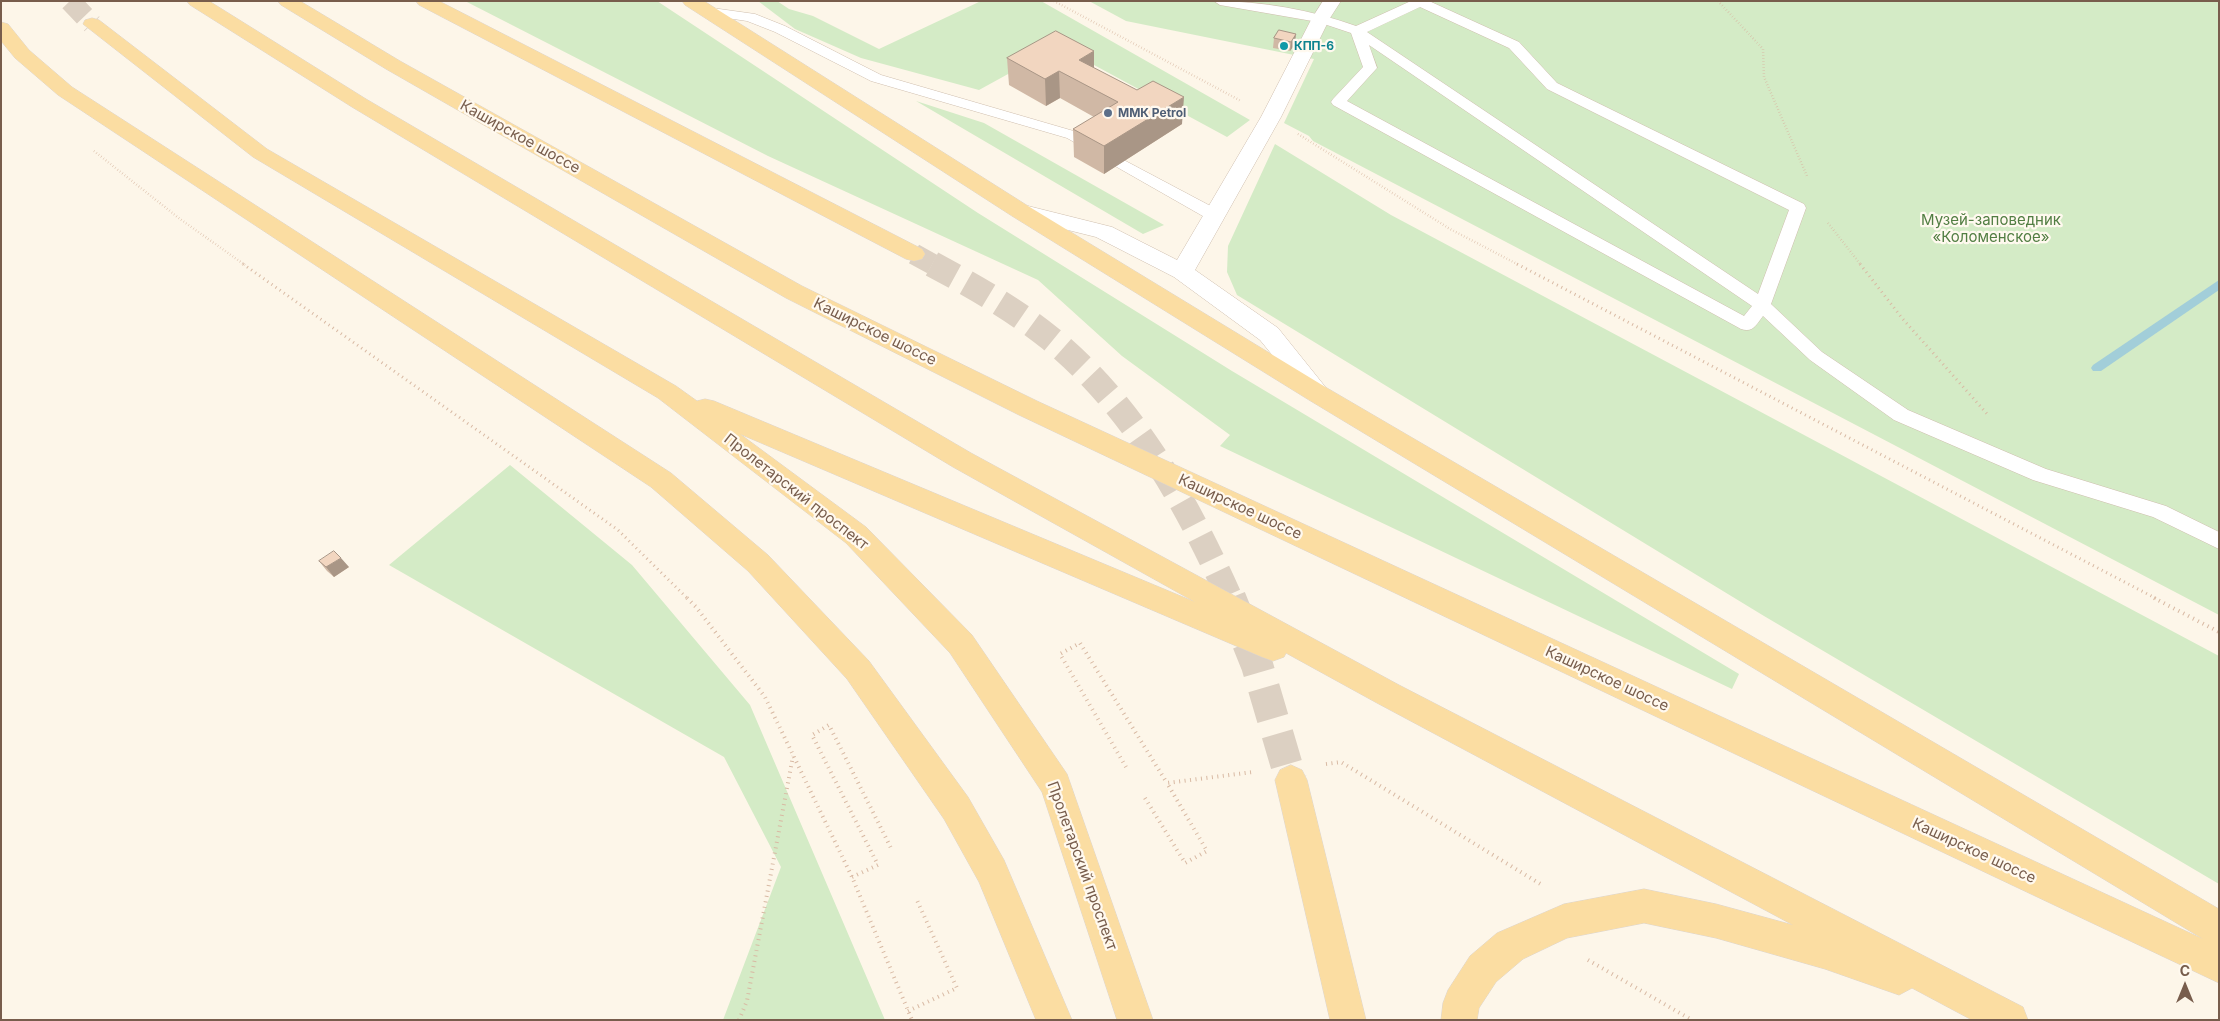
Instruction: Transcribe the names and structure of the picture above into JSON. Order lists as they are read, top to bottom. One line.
{"streets":{"main road":["Каширское шоссе","Пролетарский проспект"]},"parks":["Музей-заповедник «Коломенское»"],"places":["КПП-6","ММК Petrol"],"north":"top"}
